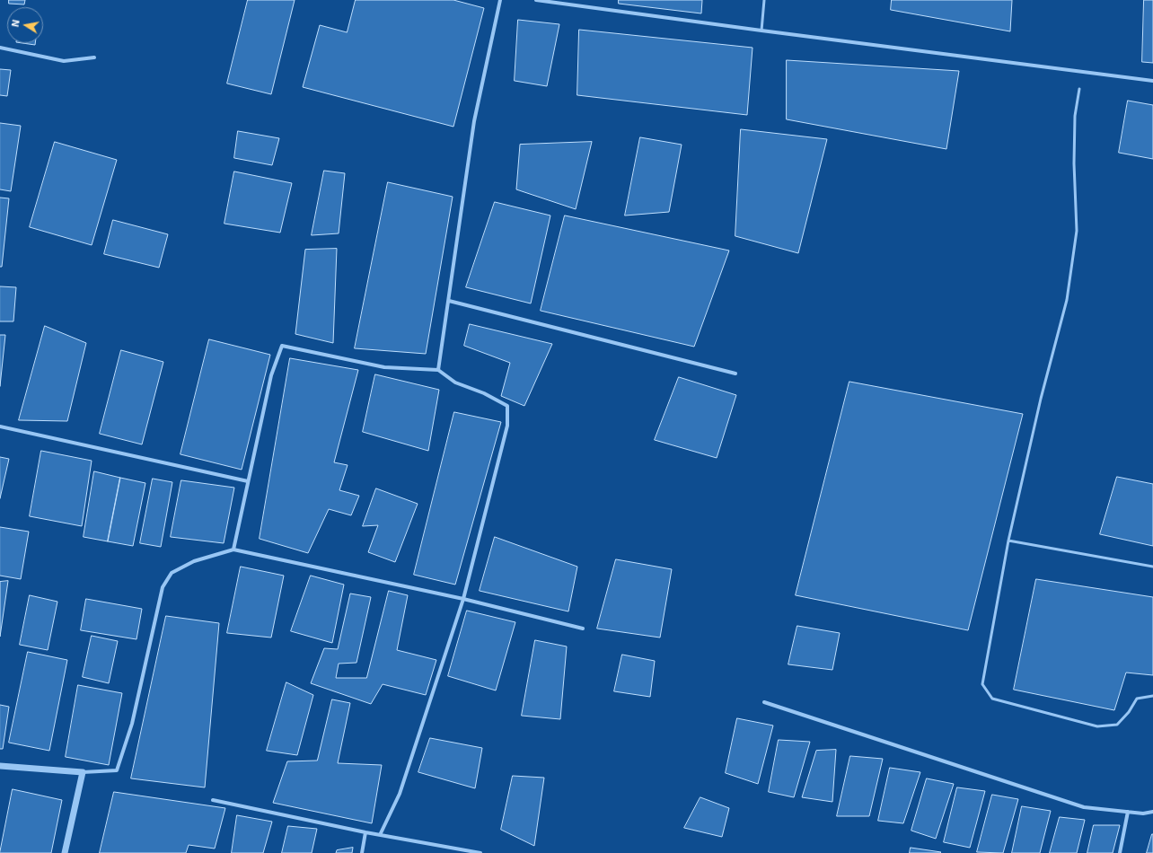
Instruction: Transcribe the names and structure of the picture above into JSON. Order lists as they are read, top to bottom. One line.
{"north":"left"}
